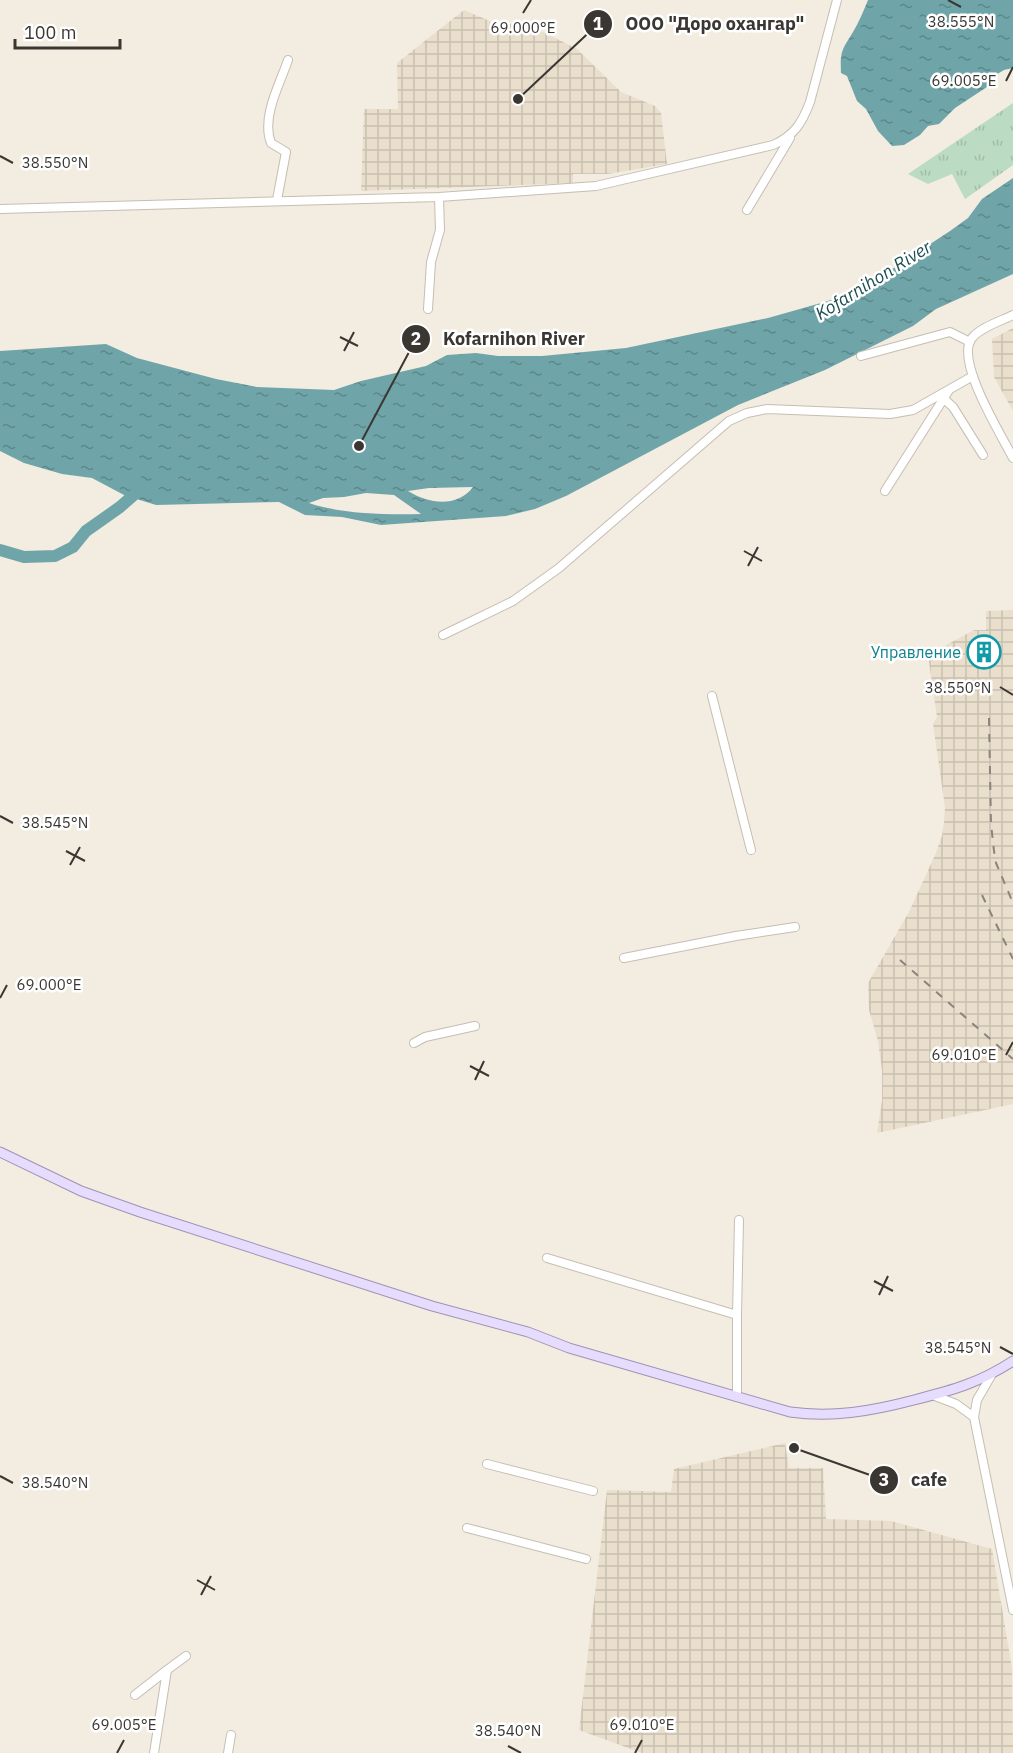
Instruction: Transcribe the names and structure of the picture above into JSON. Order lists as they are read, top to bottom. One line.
{"water":["Kofarnihon River"],"places":{"other":["ООО \"Доро охангар\"","Kofarnihon River","cafe"],"building":["Управление"]},"scale_bar":"100 m","coordinates":["38.555°N","69.000°E","69.005°E","38.550°N","38.545°N","69.010°E","38.540°N"]}
